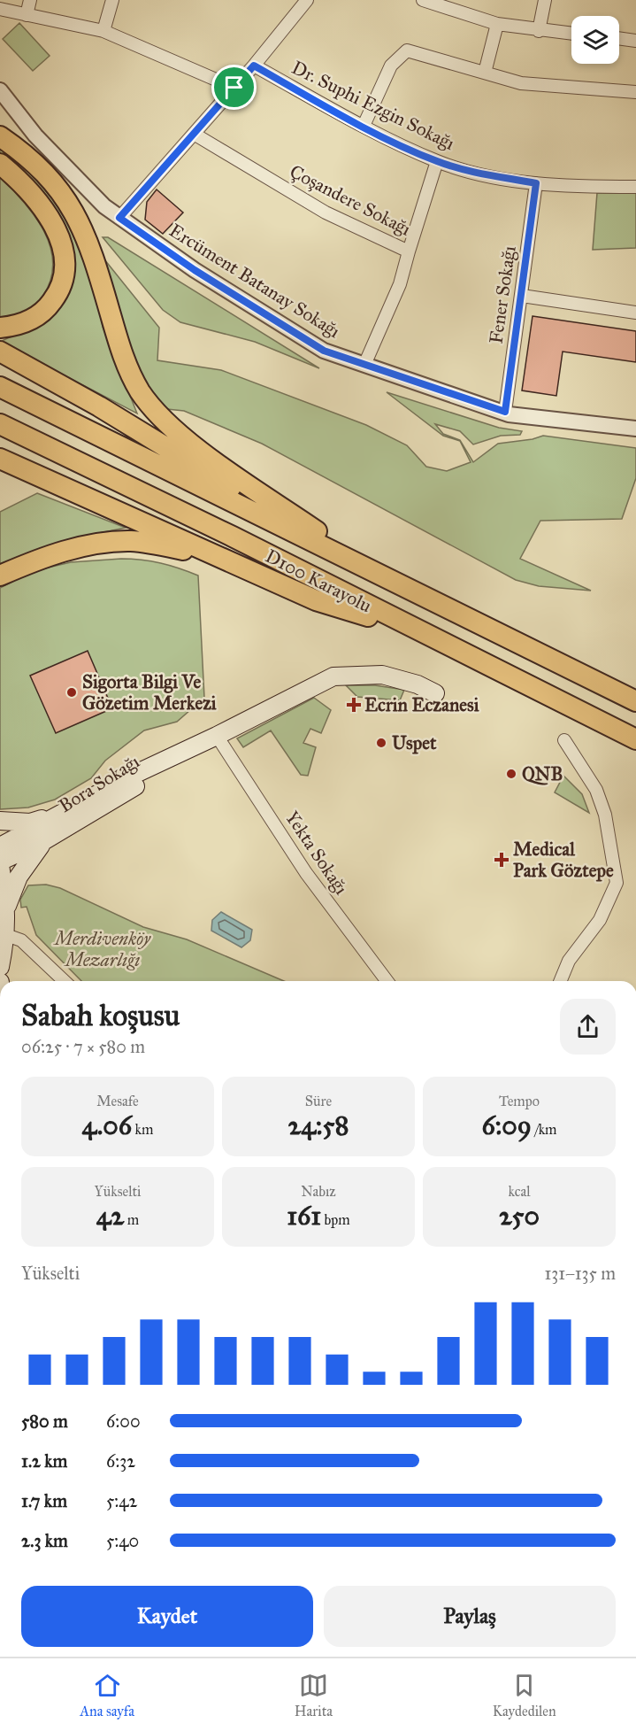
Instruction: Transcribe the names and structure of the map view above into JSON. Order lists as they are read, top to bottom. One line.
{"streets":{"highway":["D100 Karayolu"],"main road":["Bora Sokağı"],"street":["Dr. Suphi Ezgin Sokağı","Çoşandere Sokağı","Ercüment Batanay Sokağı","Fener Sokağı","Yekta Sokağı"]},"crossings":[["Dr. Suphi Ezgin Sokağı","Çoşandere Sokağı"],["Dr. Suphi Ezgin Sokağı","Fener Sokağı"],["Ercüment Batanay Sokağı","Fener Sokağı"],["Bora Sokağı","Yekta Sokağı"]],"parks":["Merdivenköy Mezarlığı"],"places":{"other":["Sigorta Bilgi Ve Gözetim Merkezi","Uspet","QNB"],"health":["Ecrin Eczanesi","Medical Park Göztepe"]},"page":{"heading":["Sabah koşusu","06:25 · 7 × 580 m"],"stats":[["Mesafe","4.06 km"],["Süre","24:58"],["Tempo","6:09 /km"],["Yükselti","42 m"],["Nabız","161 bpm"],["kcal","250"]],"chart":["Yükselti","131–135 m"],"list":[{"name":"580 m","note":"6:00"},{"name":"1.2 km","note":"6:32"},{"name":"1.7 km","note":"5:42"},{"name":"2.3 km","note":"5:40"}],"buttons":["Kaydet","Paylaş"],"tabs":["Ana sayfa","Harita","Kaydedilen"]}}
